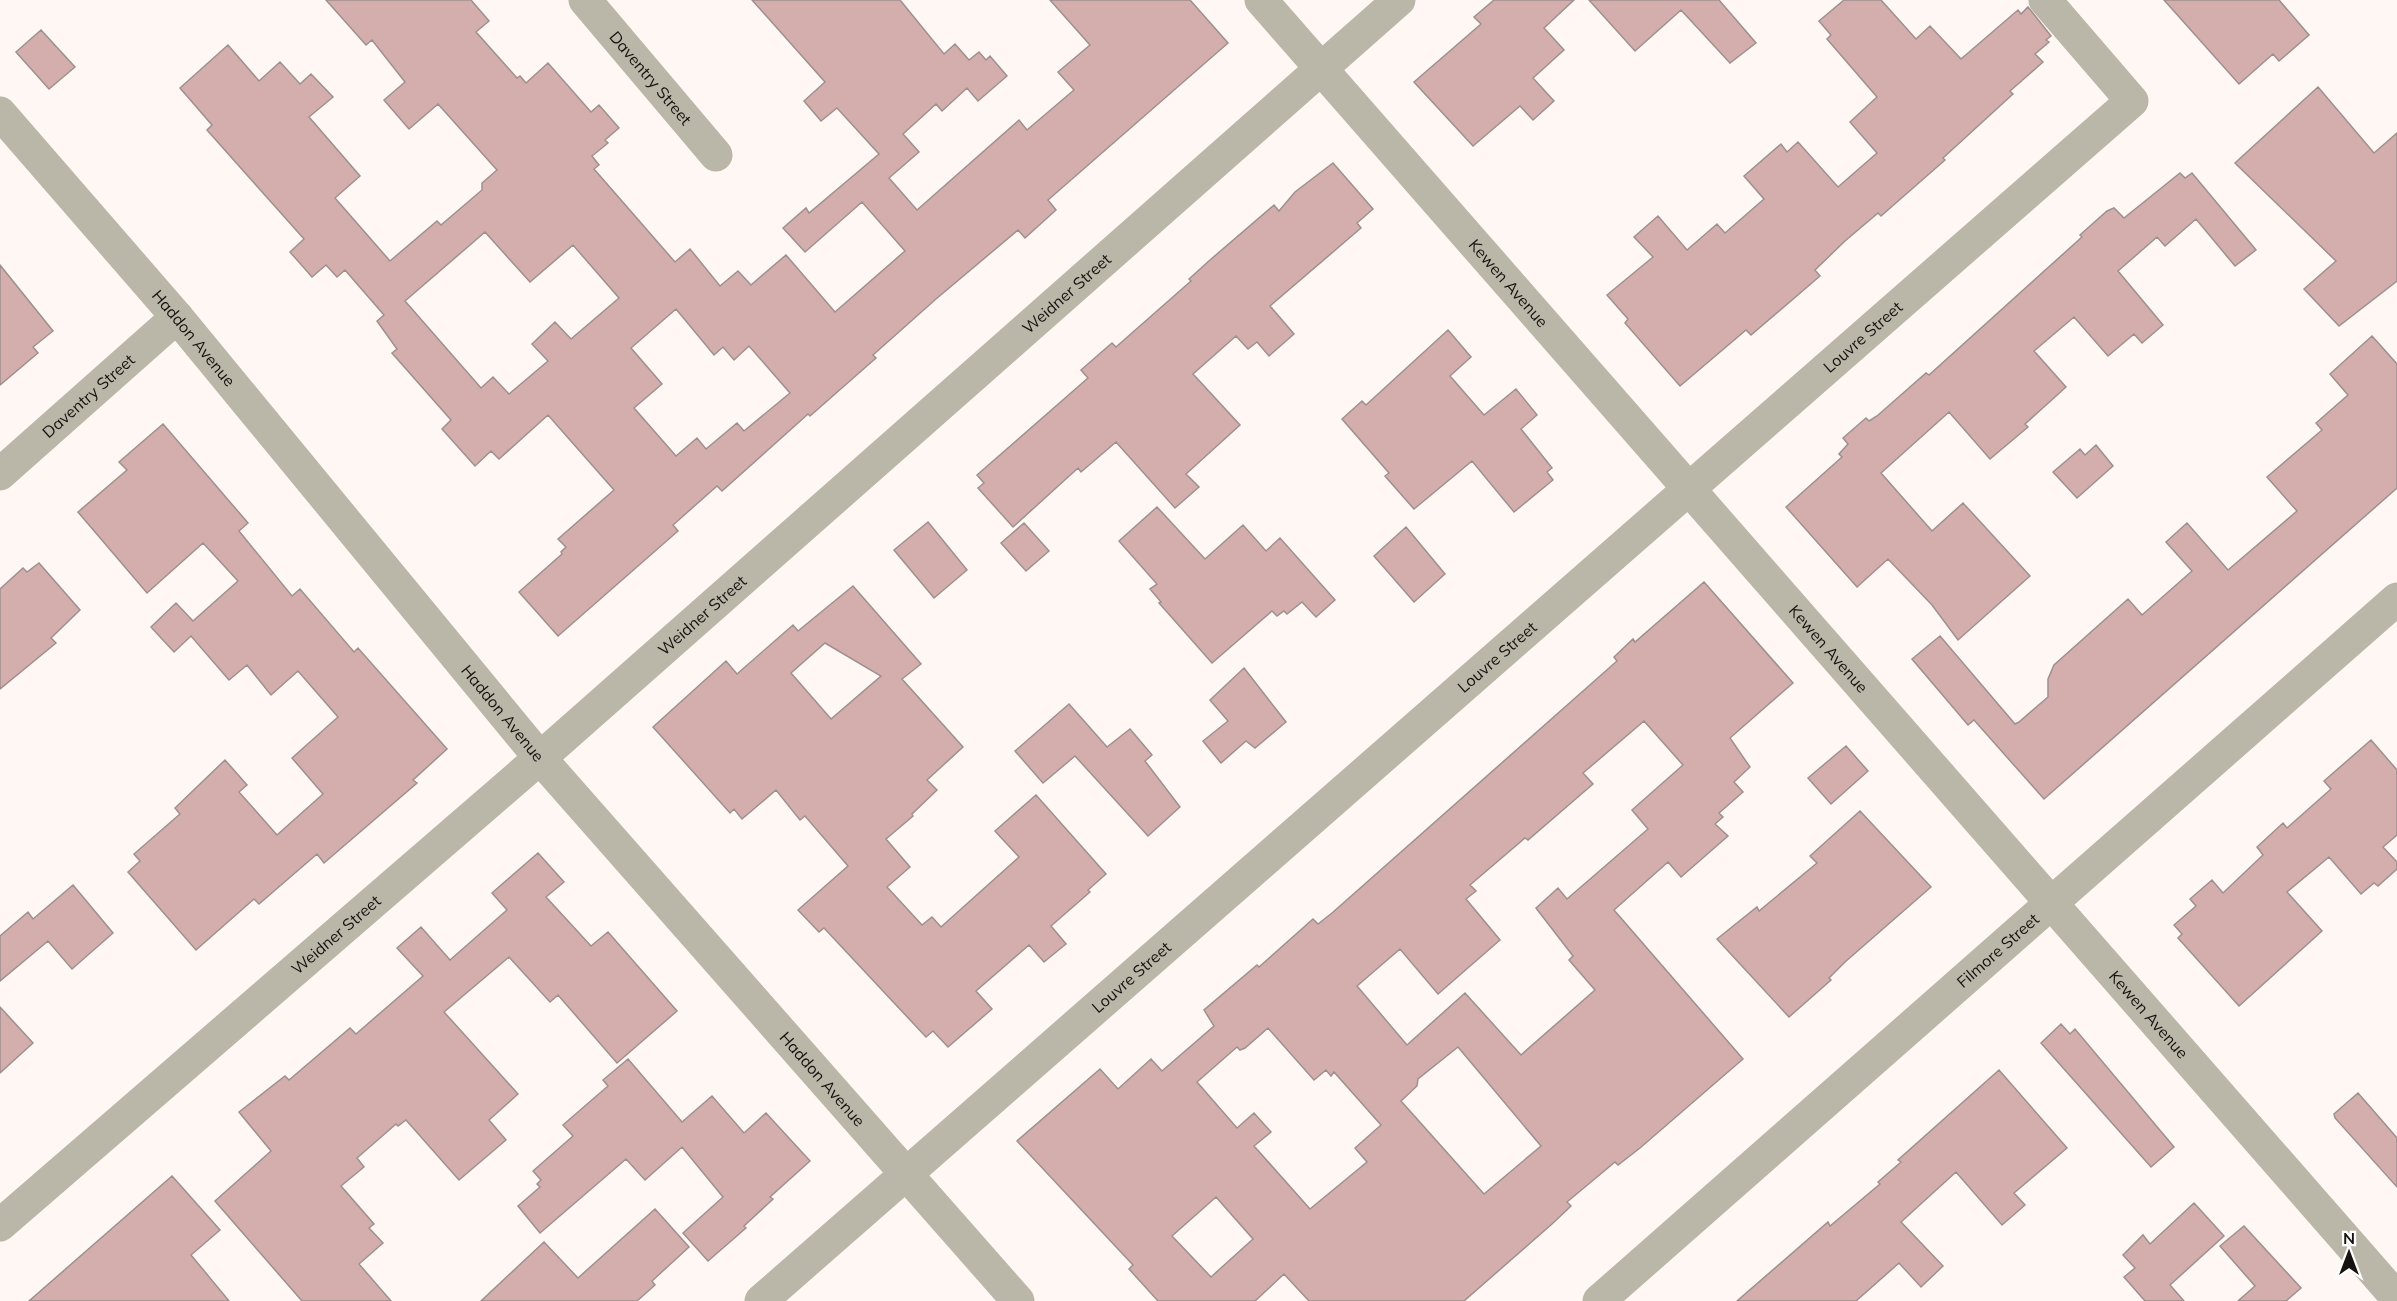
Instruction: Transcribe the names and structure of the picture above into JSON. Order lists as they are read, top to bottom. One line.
{"streets":{"street":["Daventry Street","Kewen Avenue","Weidner Street","Louvre Street","Haddon Avenue","Filmore Street"]},"crossings":[["Daventry Street","Haddon Avenue"],["Kewen Avenue","Weidner Street"],["Kewen Avenue","Louvre Street"],["Kewen Avenue","Filmore Street"],["Weidner Street","Haddon Avenue"],["Louvre Street","Haddon Avenue"]],"north":"top"}
